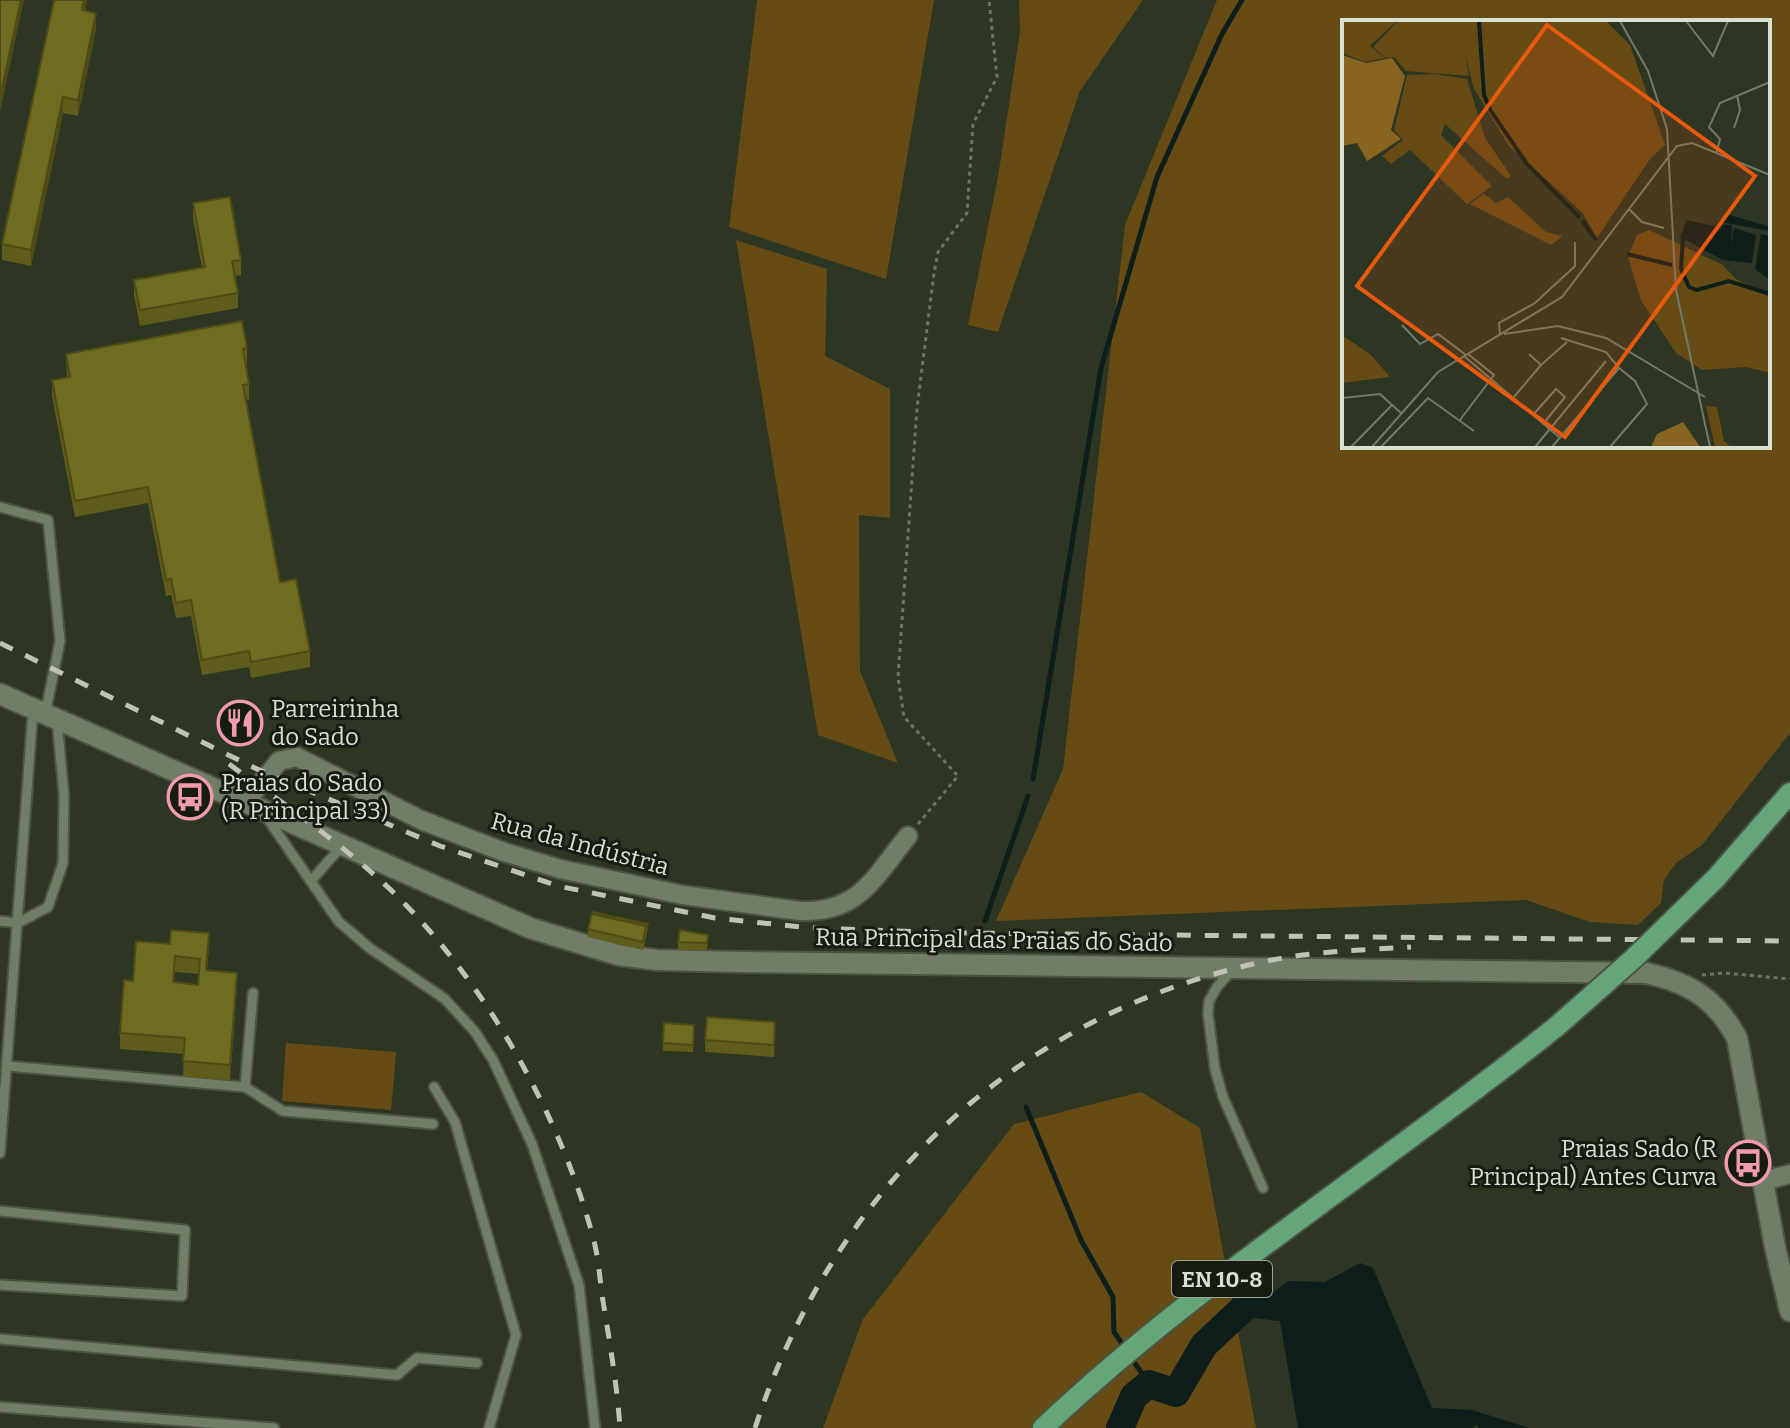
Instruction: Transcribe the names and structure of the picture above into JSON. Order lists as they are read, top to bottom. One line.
{"streets":{"main road":["EN 10-8"],"street":["Rua da Indústria","Rua Principal das Praias do Sado"]},"crossings":[["Rua da Indústria","Rua Principal das Praias do Sado"]],"places":{"restaurant":["Parreirinha do Sado"],"bus stop":["Praias do Sado (R Principal 33)","Praias Sado (R Principal) Antes Curva"]}}
